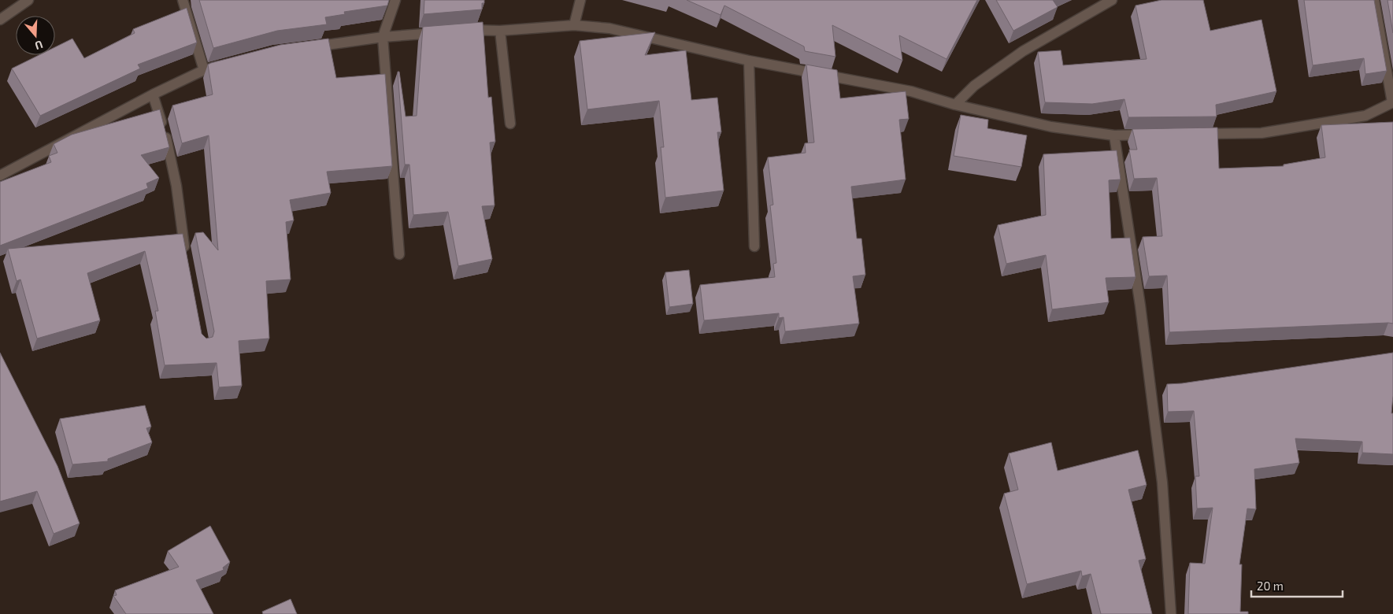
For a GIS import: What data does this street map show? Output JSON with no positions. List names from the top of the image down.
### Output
{
  "scale_bar": "20 m",
  "north": "bottom"
}
